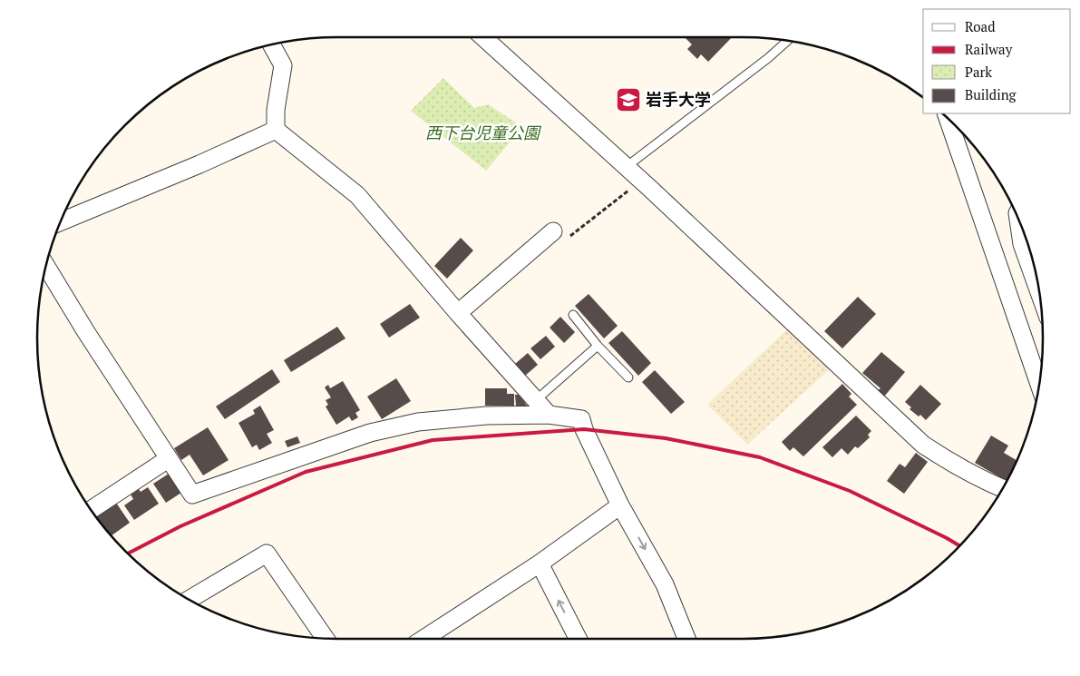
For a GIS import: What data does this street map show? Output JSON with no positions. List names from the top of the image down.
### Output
{
  "parks": ["西下台児童公園"],
  "places": {
    "school or university": ["岩手大学"]
  },
  "legend": [
    "Road",
    "Railway",
    "Park",
    "Building"
  ]
}
